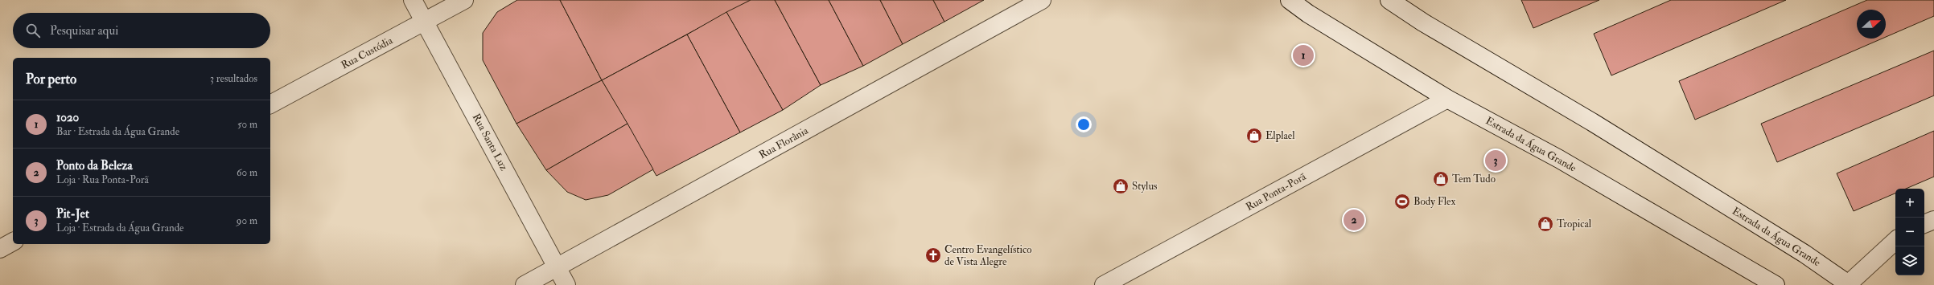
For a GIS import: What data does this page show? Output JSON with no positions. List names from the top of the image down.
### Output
{
  "streets": {
    "street": [
      "Rua Custódia",
      "Rua Santa Luz",
      "Rua Florânia",
      "Estrada da Água Grande",
      "Rua Ponta-Porã"
    ]
  },
  "crossings": [
    ["Rua Custódia", "Rua Santa Luz"],
    ["Rua Santa Luz", "Rua Florânia"],
    ["Estrada da Água Grande", "Rua Ponta-Porã"]
  ],
  "places": {
    "shop": [
      "Elplael",
      "Tem Tudo",
      "Stylus",
      "Tropical"
    ],
    "sports": ["Body Flex"],
    "church": ["Centro Evangelístico de Vista Alegre"]
  },
  "north": "right",
  "page": {
    "search": "Pesquisar aqui",
    "pins": ["1", "3", "2"],
    "heading": ["Por perto", "3 resultados"],
    "list": [
      {
        "mark": "1",
        "name": "1020",
        "note": "Bar · Estrada da Água Grande",
        "value": "50 m"
      },
      {
        "mark": "2",
        "name": "Ponto da Beleza",
        "note": "Loja · Rua Ponta-Porã",
        "value": "60 m"
      },
      {
        "mark": "3",
        "name": "Pit-Jet",
        "note": "Loja · Estrada da Água Grande",
        "value": "90 m"
      }
    ],
    "map_buttons": ["+", "−"]
  }
}
